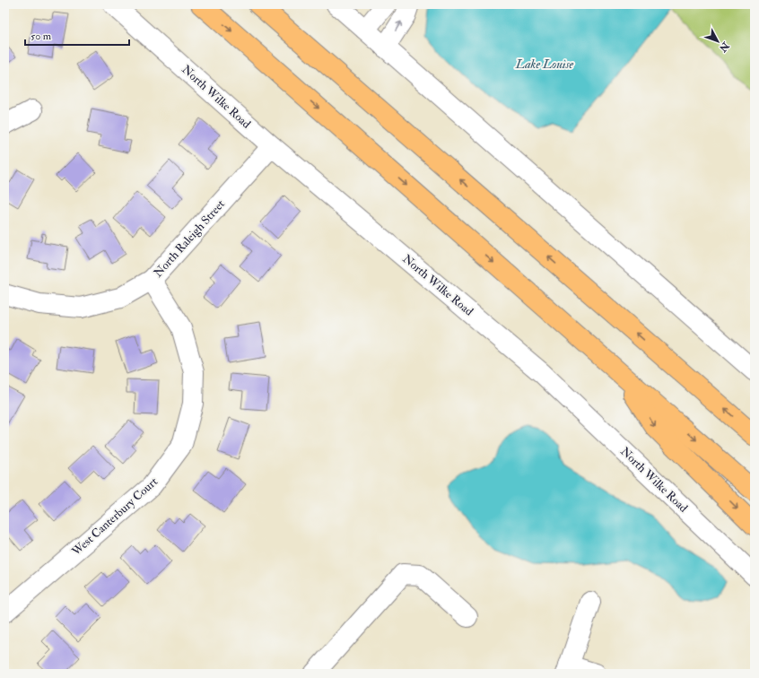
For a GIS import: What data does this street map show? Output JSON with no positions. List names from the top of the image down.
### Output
{
  "streets": {
    "street": ["North Wilke Road", "North Raleigh Street", "West Canterbury Court"]
  },
  "crossings": [
    ["North Wilke Road", "North Raleigh Street"],
    ["North Raleigh Street", "West Canterbury Court"]
  ],
  "water": ["Lake Louise"],
  "scale_bar": "50 m",
  "north": "bottom right"
}
